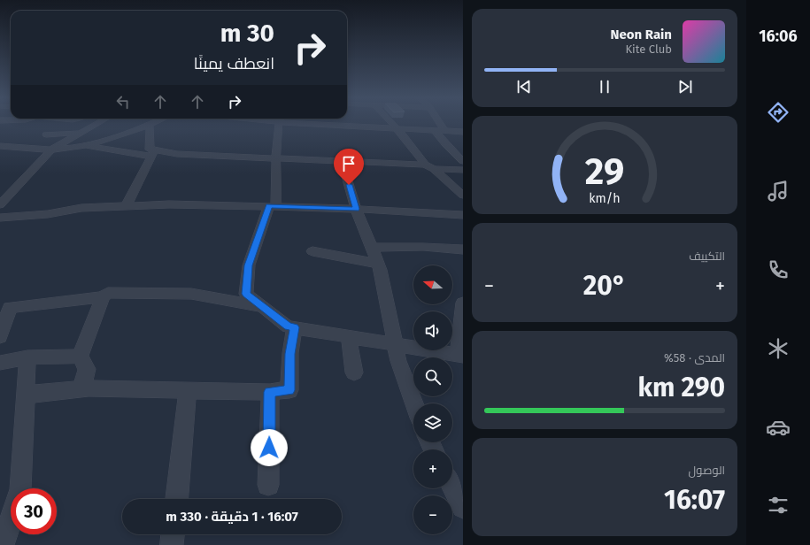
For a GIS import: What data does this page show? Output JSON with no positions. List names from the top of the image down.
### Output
{
  "north": "left",
  "page": {
    "tabs": "16:06",
    "turn": ["30 m", "انعطف يمينًا"],
    "song": ["Neon Rain", "Kite Club"],
    "tile": [
      "التكييف",
      ["المدى · 58%", "290 km"],
      ["الوصول", "16:07"]
    ],
    "map_buttons": ["+", "−"],
    "heat": ["−", "20°", "+"],
    "limit": "30",
    "trip": "16:07 · 1 دقيقة · 330 m",
    "gauge": ["29", "km/h"]
  }
}
